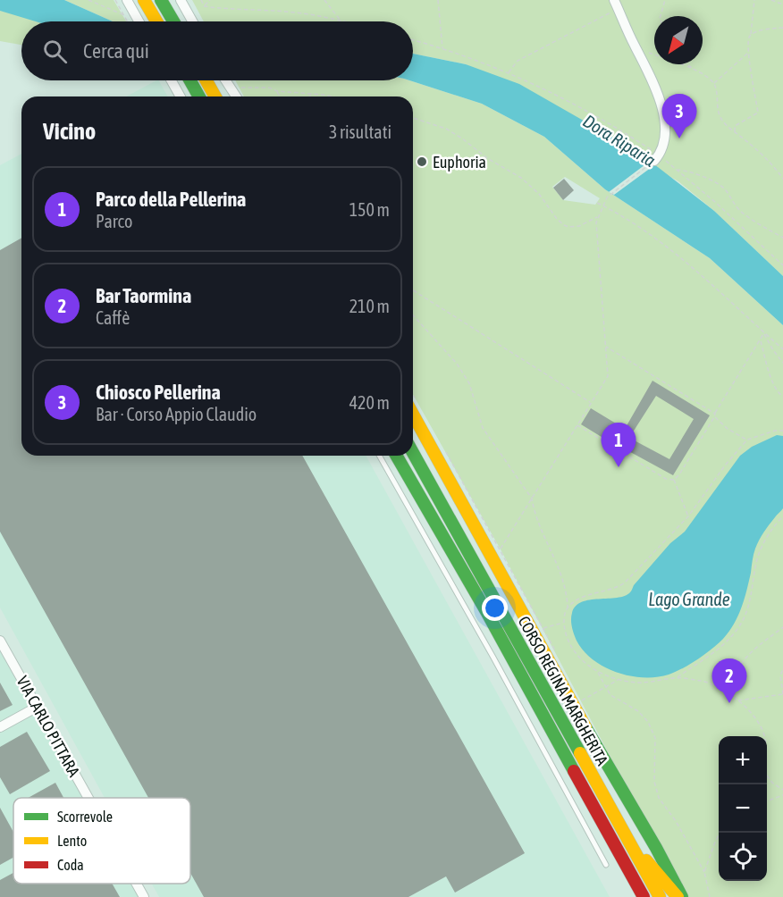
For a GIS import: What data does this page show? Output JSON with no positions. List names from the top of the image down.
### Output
{
  "streets": {
    "main road": ["CORSO REGINA MARGHERITA"],
    "street": ["VIA CARLO PITTARA"]
  },
  "water": ["Dora Riparia", "Lago Grande"],
  "places": ["Euphoria"],
  "legend": ["Scorrevole", "Lento", "Coda"],
  "north": "bottom left",
  "page": {
    "search": "Cerca qui",
    "pins": ["3", "1", "2"],
    "heading": ["Vicino", "3 risultati"],
    "list": [
      {
        "mark": "1",
        "name": "Parco della Pellerina",
        "note": "Parco",
        "value": "150 m"
      },
      {
        "mark": "2",
        "name": "Bar Taormina",
        "note": "Caffè",
        "value": "210 m"
      },
      {
        "mark": "3",
        "name": "Chiosco Pellerina",
        "note": "Bar · Corso Appio Claudio",
        "value": "420 m"
      }
    ],
    "map_buttons": ["+", "−"]
  }
}
